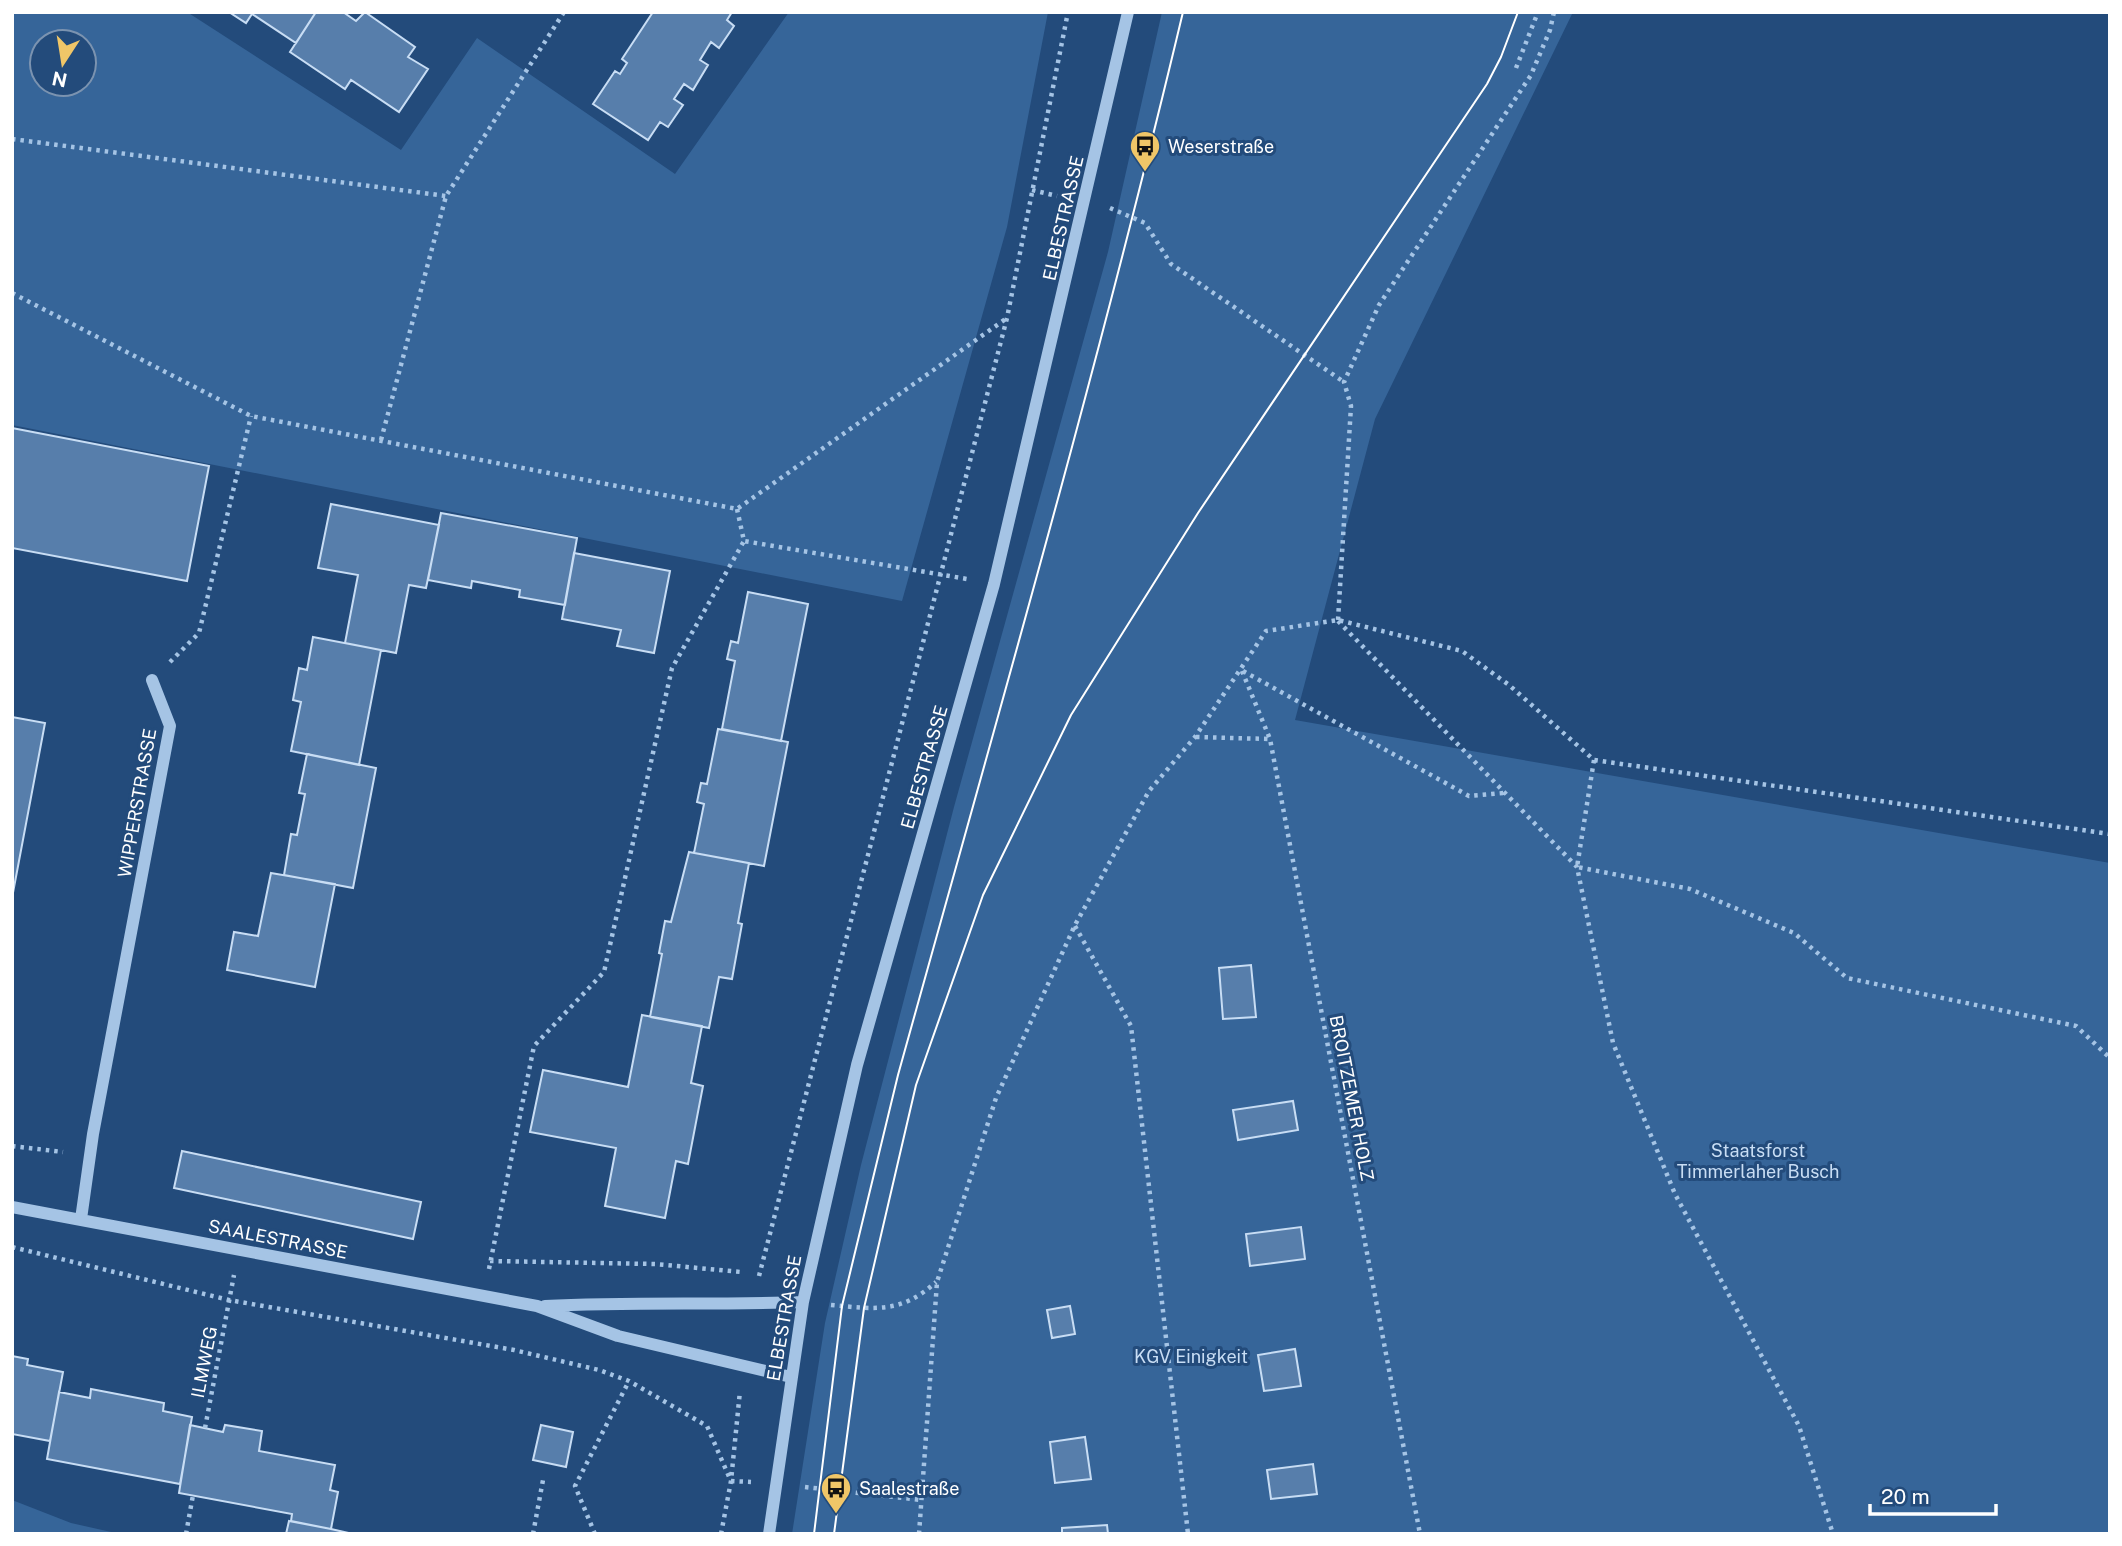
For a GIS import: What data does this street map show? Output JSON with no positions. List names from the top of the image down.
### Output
{
  "streets": {
    "street": ["ELBESTRASSE", "WIPPERSTRASSE", "SAALESTRASSE"],
    "path": ["BROITZEMER HOLZ", "ILMWEG"]
  },
  "crossings": [
    ["ELBESTRASSE", "SAALESTRASSE"],
    ["WIPPERSTRASSE", "SAALESTRASSE"]
  ],
  "parks": ["Staatsforst Timmerlaher Busch", "KGV Einigkeit"],
  "places": {
    "bus stop": ["Weserstraße", "Saalestraße"]
  },
  "scale_bar": "20 m",
  "north": "bottom"
}
